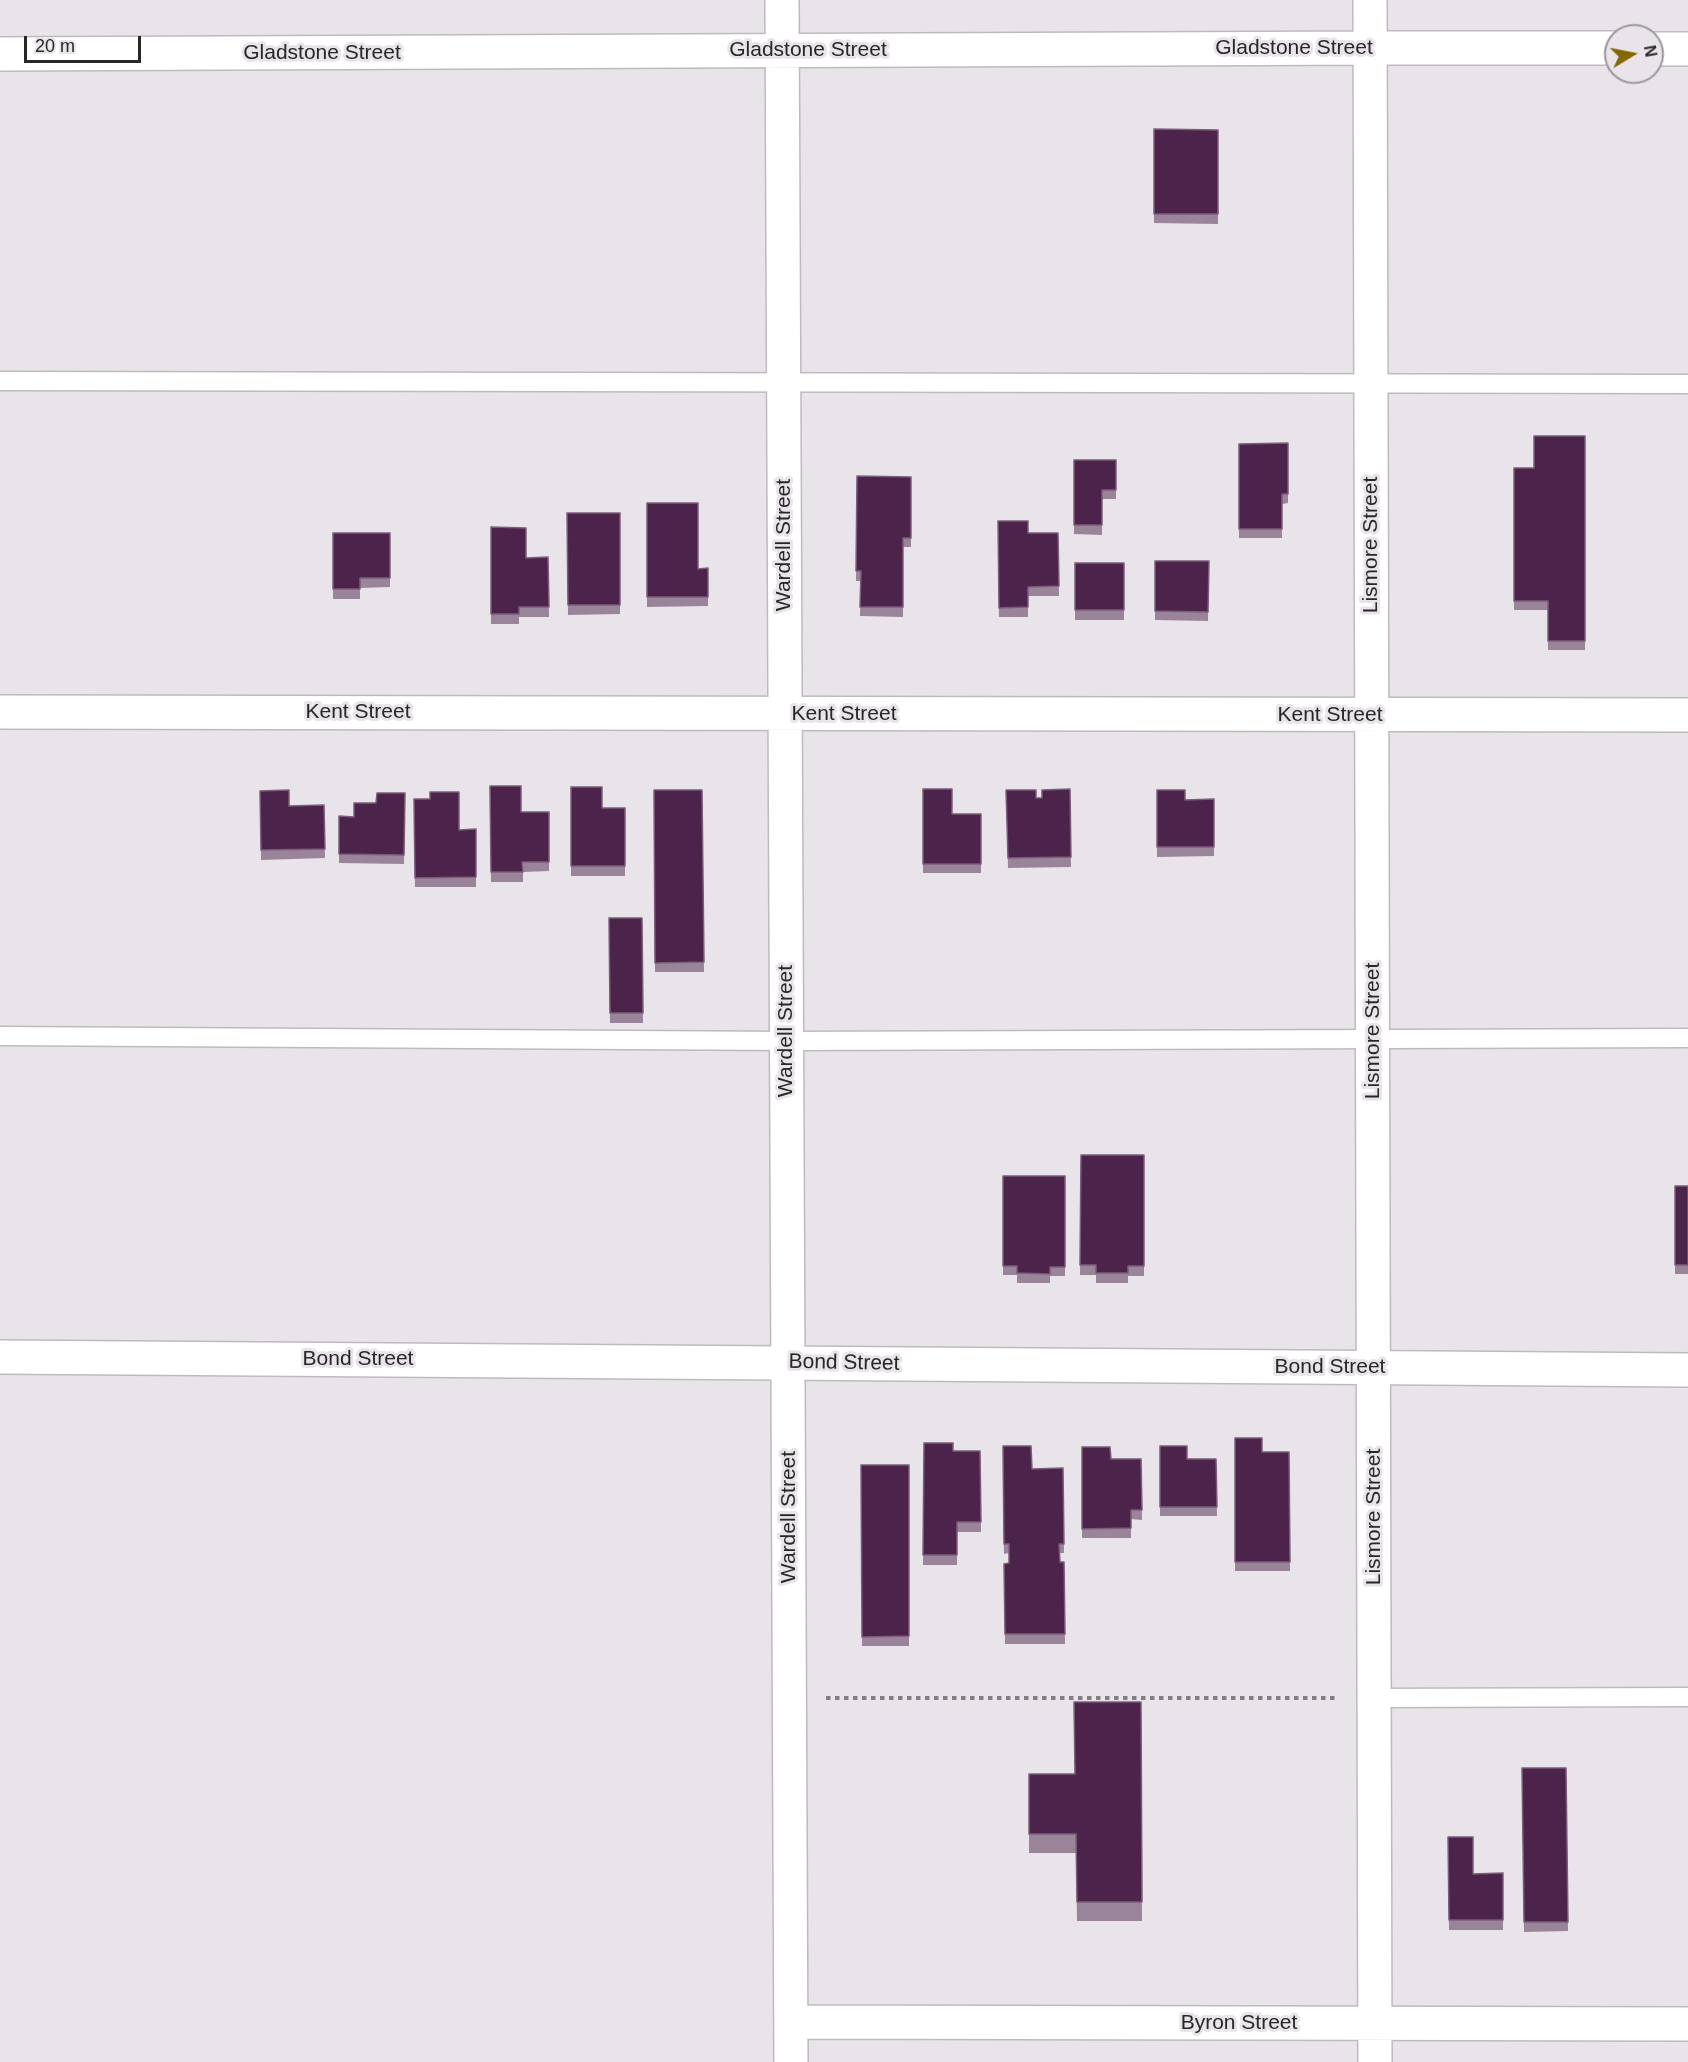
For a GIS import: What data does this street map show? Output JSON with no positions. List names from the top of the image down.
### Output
{
  "streets": {
    "street": [
      "Gladstone Street",
      "Wardell Street",
      "Lismore Street",
      "Kent Street",
      "Bond Street",
      "Byron Street"
    ]
  },
  "crossings": [
    ["Gladstone Street", "Wardell Street"],
    ["Gladstone Street", "Lismore Street"],
    ["Wardell Street", "Kent Street"],
    ["Wardell Street", "Bond Street"],
    ["Wardell Street", "Byron Street"],
    ["Lismore Street", "Kent Street"],
    ["Lismore Street", "Bond Street"],
    ["Lismore Street", "Byron Street"]
  ],
  "scale_bar": "20 m",
  "north": "right"
}
